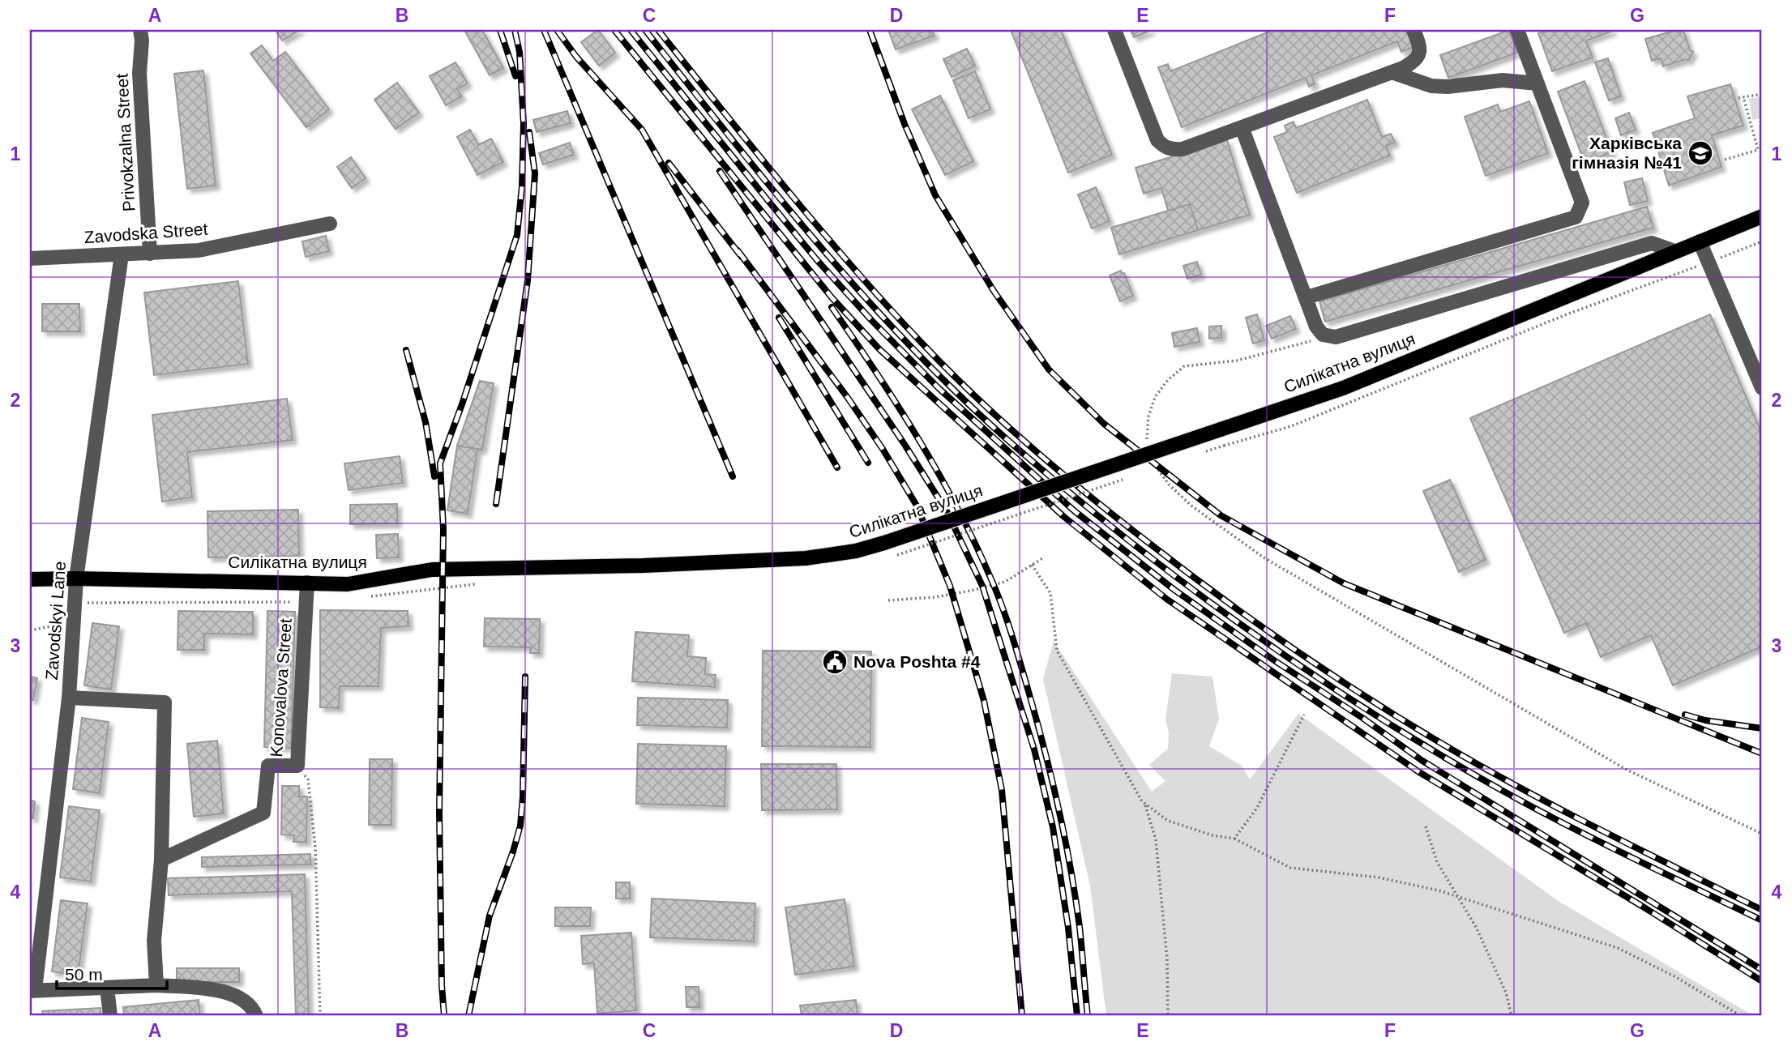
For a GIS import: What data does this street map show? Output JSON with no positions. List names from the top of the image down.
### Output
{
  "streets": {
    "main road": ["Силікатна вулиця"],
    "street": [
      "Privokzalna Street",
      "Zavodska Street",
      "Zavodskyi Lane",
      "Konovalova Street"
    ]
  },
  "crossings": [
    ["Privokzalna Street", "Zavodska Street"],
    ["Zavodska Street", "Zavodskyi Lane"],
    ["Силікатна вулиця", "Zavodskyi Lane"],
    ["Силікатна вулиця", "Konovalova Street"]
  ],
  "places": {
    "school or university": ["Харківська гімназія №41"],
    "public building": ["Nova Poshta #4"]
  },
  "scale_bar": "50 m",
  "grid": {
    "columns": [
      "A",
      "B",
      "C",
      "D",
      "E",
      "F",
      "G"
    ],
    "rows": [
      "1",
      "2",
      "3",
      "4"
    ]
  }
}
